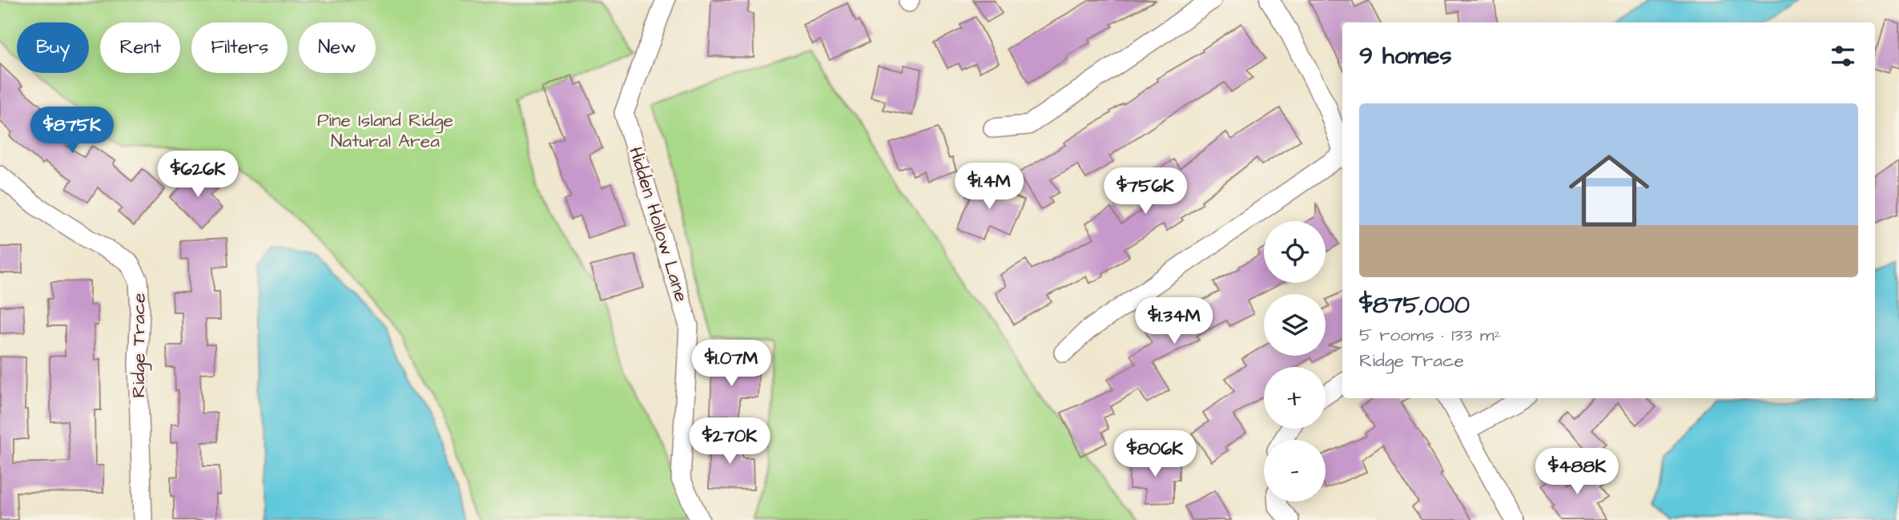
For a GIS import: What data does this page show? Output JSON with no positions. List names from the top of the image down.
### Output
{
  "streets": {
    "street": ["Hidden Hollow Lane", "Ridge Trace"]
  },
  "parks": ["Pine Island Ridge Natural Area"],
  "page": {
    "chip": [
      "Buy",
      "Rent",
      "Filters",
      "New"
    ],
    "heading": "9 homes",
    "list": [
      {
        "name": "$875,000",
        "note": "5 rooms · 133 m² · Ridge Trace"
      }
    ],
    "price": [
      "$875K",
      "$626K",
      "$1.4M",
      "$756K",
      "$1.34M",
      "$1.07M",
      "$270K",
      "$806K",
      "$488K"
    ],
    "map_buttons": ["+", "−"]
  }
}
